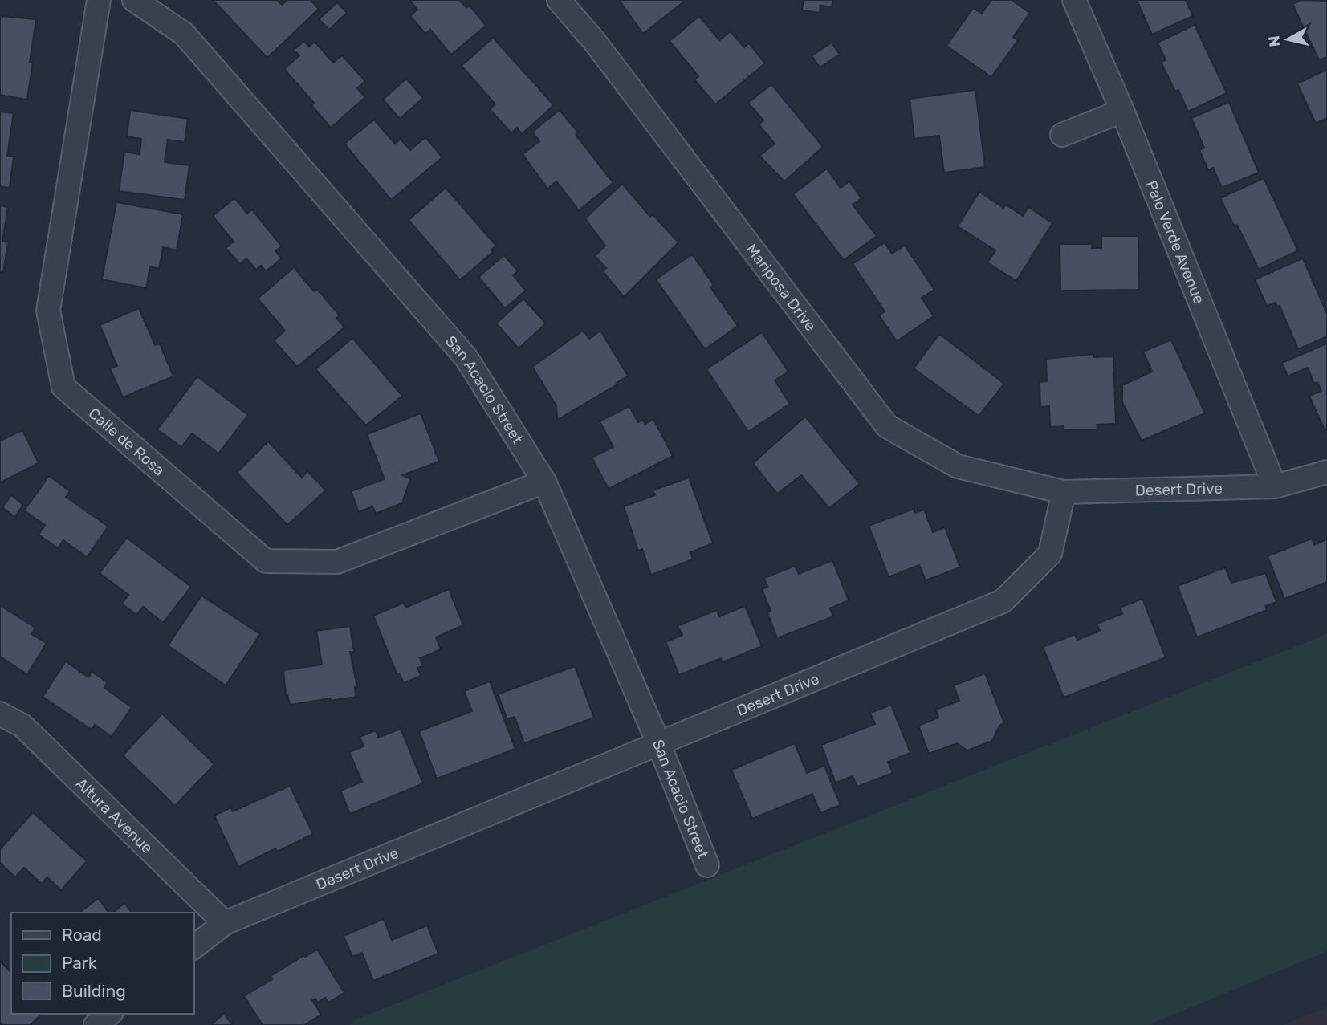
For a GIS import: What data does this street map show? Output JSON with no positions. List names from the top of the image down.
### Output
{
  "streets": {
    "street": [
      "Palo Verde Avenue",
      "Mariposa Drive",
      "San Acacio Street",
      "Calle de Rosa",
      "Desert Drive",
      "Altura Avenue"
    ]
  },
  "crossings": [
    ["Palo Verde Avenue", "Desert Drive"],
    ["Mariposa Drive", "Desert Drive"],
    ["San Acacio Street", "Calle de Rosa"],
    ["San Acacio Street", "Desert Drive"],
    ["Desert Drive", "Altura Avenue"]
  ],
  "legend": ["Road", "Park", "Building"],
  "north": "left"
}
